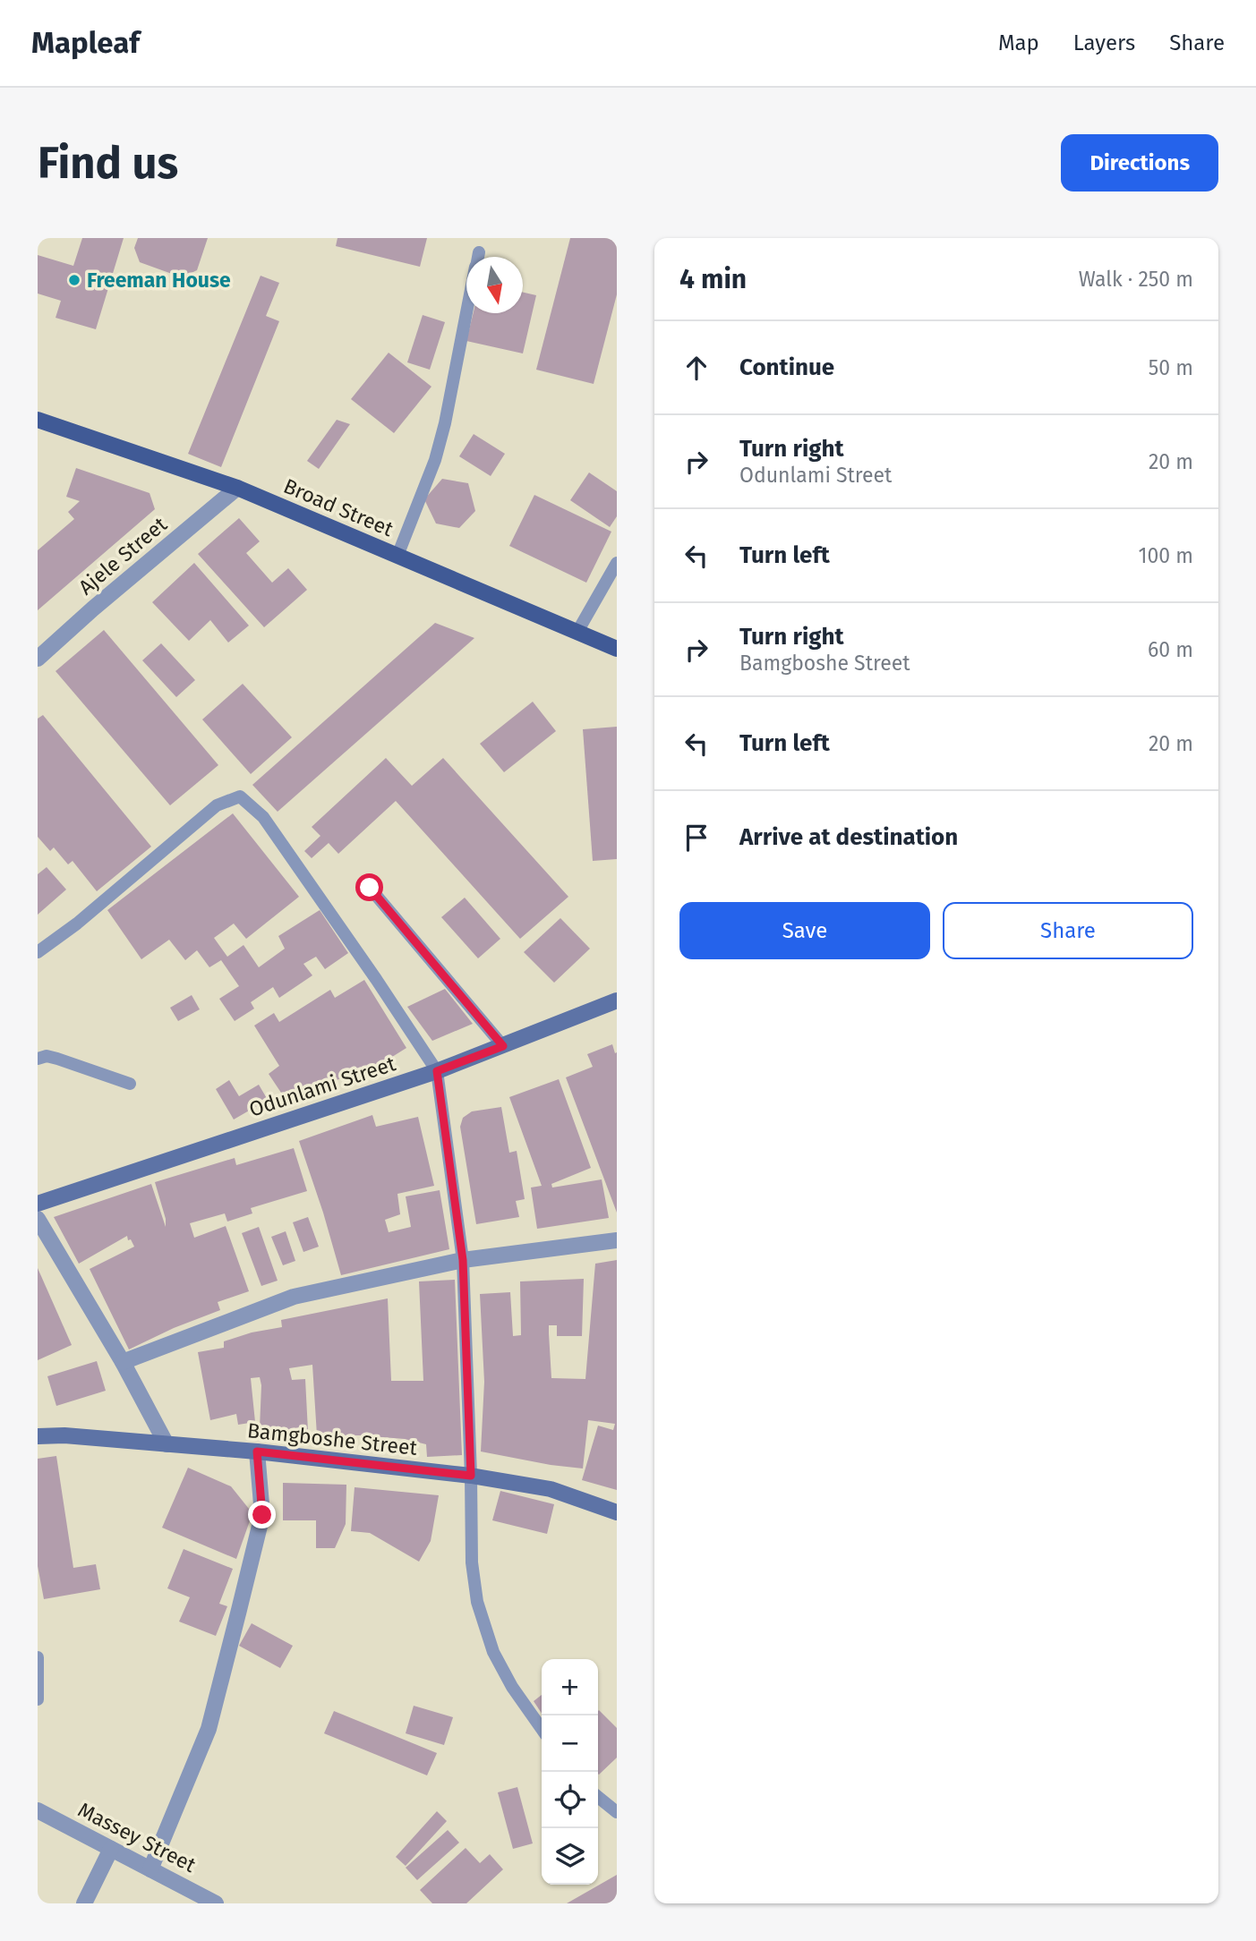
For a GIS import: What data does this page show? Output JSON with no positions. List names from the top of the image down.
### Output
{
  "streets": {
    "main road": ["Broad Street", "Odunlami Street", "Bamgboshe Street"],
    "street": ["Ajele Street", "Massey Street"]
  },
  "crossings": [
    ["Broad Street", "Ajele Street"]
  ],
  "places": ["Freeman House"],
  "north": "bottom",
  "page": {
    "header": "Mapleaf",
    "nav": ["Map", "Layers", "Share"],
    "buttons": [
      "Directions",
      ["Save", "Share"]
    ],
    "title": "Find us",
    "heading": ["4 min", "Walk · 250 m"],
    "list": [
      ["Continue", "50 m"],
      ["Turn right", "Odunlami Street", "20 m"],
      ["Turn left", "100 m"],
      ["Turn right", "Bamgboshe Street", "60 m"],
      ["Turn left", "20 m"],
      "Arrive at destination"
    ],
    "map_buttons": ["+", "−"]
  }
}
